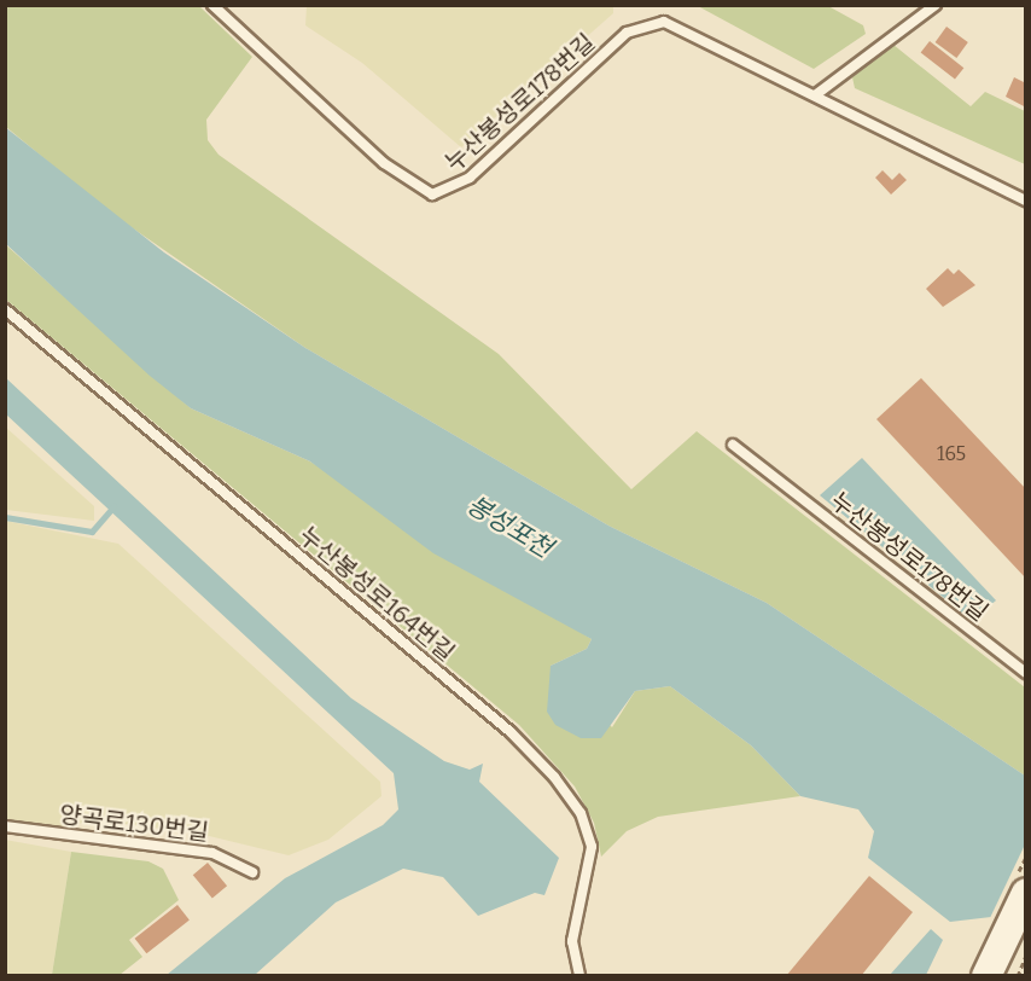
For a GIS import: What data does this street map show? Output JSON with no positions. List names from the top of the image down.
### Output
{
  "streets": {
    "lane": ["누산봉성로178번길", "누산봉성로164번길", "양곡로130번길"]
  },
  "water": ["봉성포천"],
  "house_numbers": ["165"]
}
